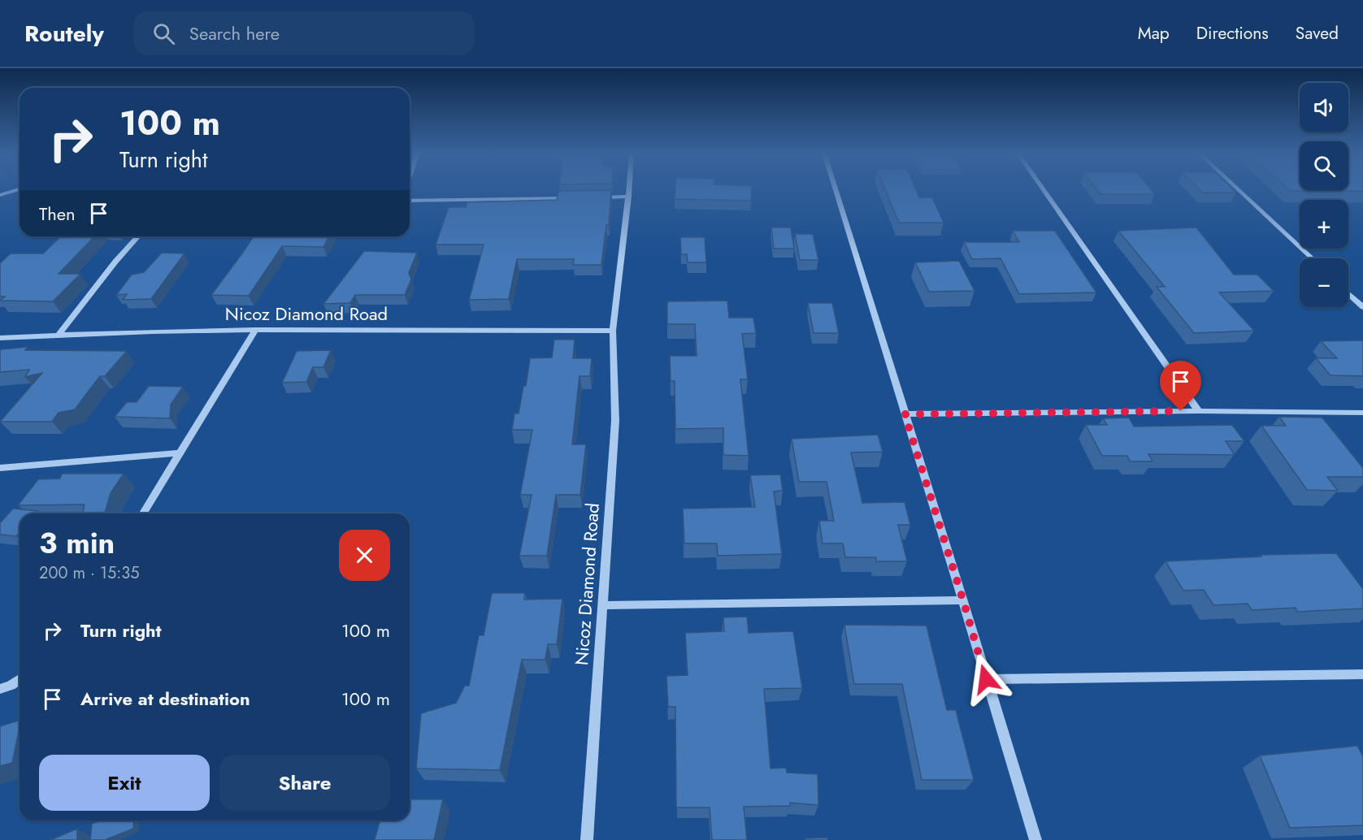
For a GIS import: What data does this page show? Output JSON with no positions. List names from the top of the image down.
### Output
{
  "streets": {
    "street": ["Nicoz Diamond Road"]
  },
  "page": {
    "header": "Routely",
    "search": "Search here",
    "nav": ["Map", "Directions", "Saved"],
    "map_buttons": ["+", "−"],
    "turn": ["100 m", "Turn right"],
    "then": "Then",
    "heading": ["3 min", "200 m · 15:35"],
    "list": [
      {
        "name": "Turn right",
        "value": "100 m"
      },
      {
        "name": "Arrive at destination",
        "value": "100 m"
      }
    ],
    "buttons": ["Exit", "Share"]
  }
}
